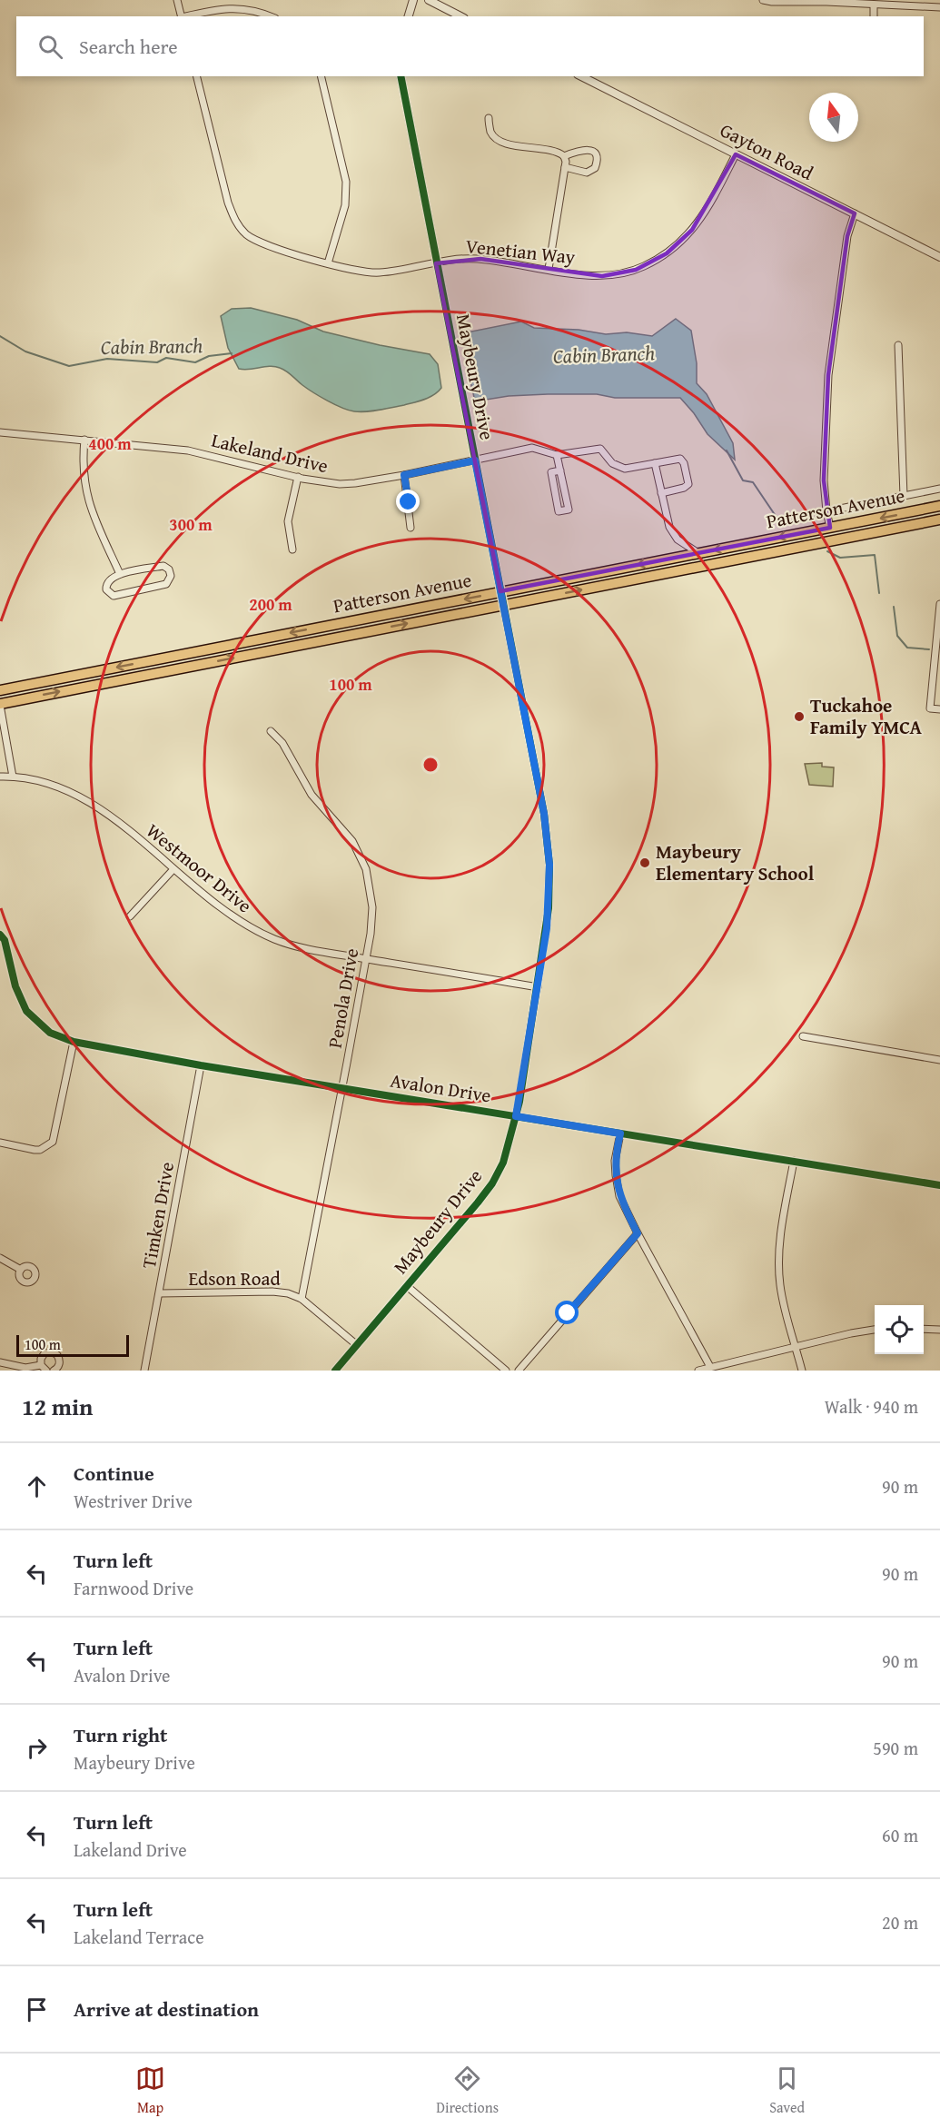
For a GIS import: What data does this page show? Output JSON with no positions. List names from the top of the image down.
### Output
{
  "streets": {
    "main road": ["Patterson Avenue"],
    "street": [
      "Gayton Road",
      "Venetian Way",
      "Maybeury Drive",
      "Lakeland Drive",
      "Westmoor Drive",
      "Penola Drive",
      "Avalon Drive",
      "Timken Drive",
      "Edson Road"
    ]
  },
  "crossings": [
    ["Gayton Road", "Venetian Way"],
    ["Venetian Way", "Maybeury Drive"],
    ["Maybeury Drive", "Lakeland Drive"],
    ["Maybeury Drive", "Patterson Avenue"],
    ["Maybeury Drive", "Westmoor Drive"],
    ["Maybeury Drive", "Avalon Drive"],
    ["Maybeury Drive", "Edson Road"],
    ["Westmoor Drive", "Penola Drive"],
    ["Penola Drive", "Avalon Drive"],
    ["Penola Drive", "Edson Road"],
    ["Avalon Drive", "Timken Drive"],
    ["Timken Drive", "Edson Road"]
  ],
  "water": ["Cabin Branch"],
  "places": ["Tuckahoe Family YMCA", "Maybeury Elementary School"],
  "scale_bar": "100 m",
  "north": "top",
  "page": {
    "search": "Search here",
    "scale": "100 m",
    "heading": ["12 min", "Walk · 940 m"],
    "list": [
      ["Continue", "Westriver Drive", "90 m"],
      ["Turn left", "Farnwood Drive", "90 m"],
      ["Turn left", "Avalon Drive", "90 m"],
      ["Turn right", "Maybeury Drive", "590 m"],
      ["Turn left", "Lakeland Drive", "60 m"],
      ["Turn left", "Lakeland Terrace", "20 m"],
      "Arrive at destination"
    ],
    "nav": ["Map", "Directions", "Saved"]
  },
  "rings": [
    "400 m",
    "300 m",
    "200 m",
    "100 m"
  ]
}
